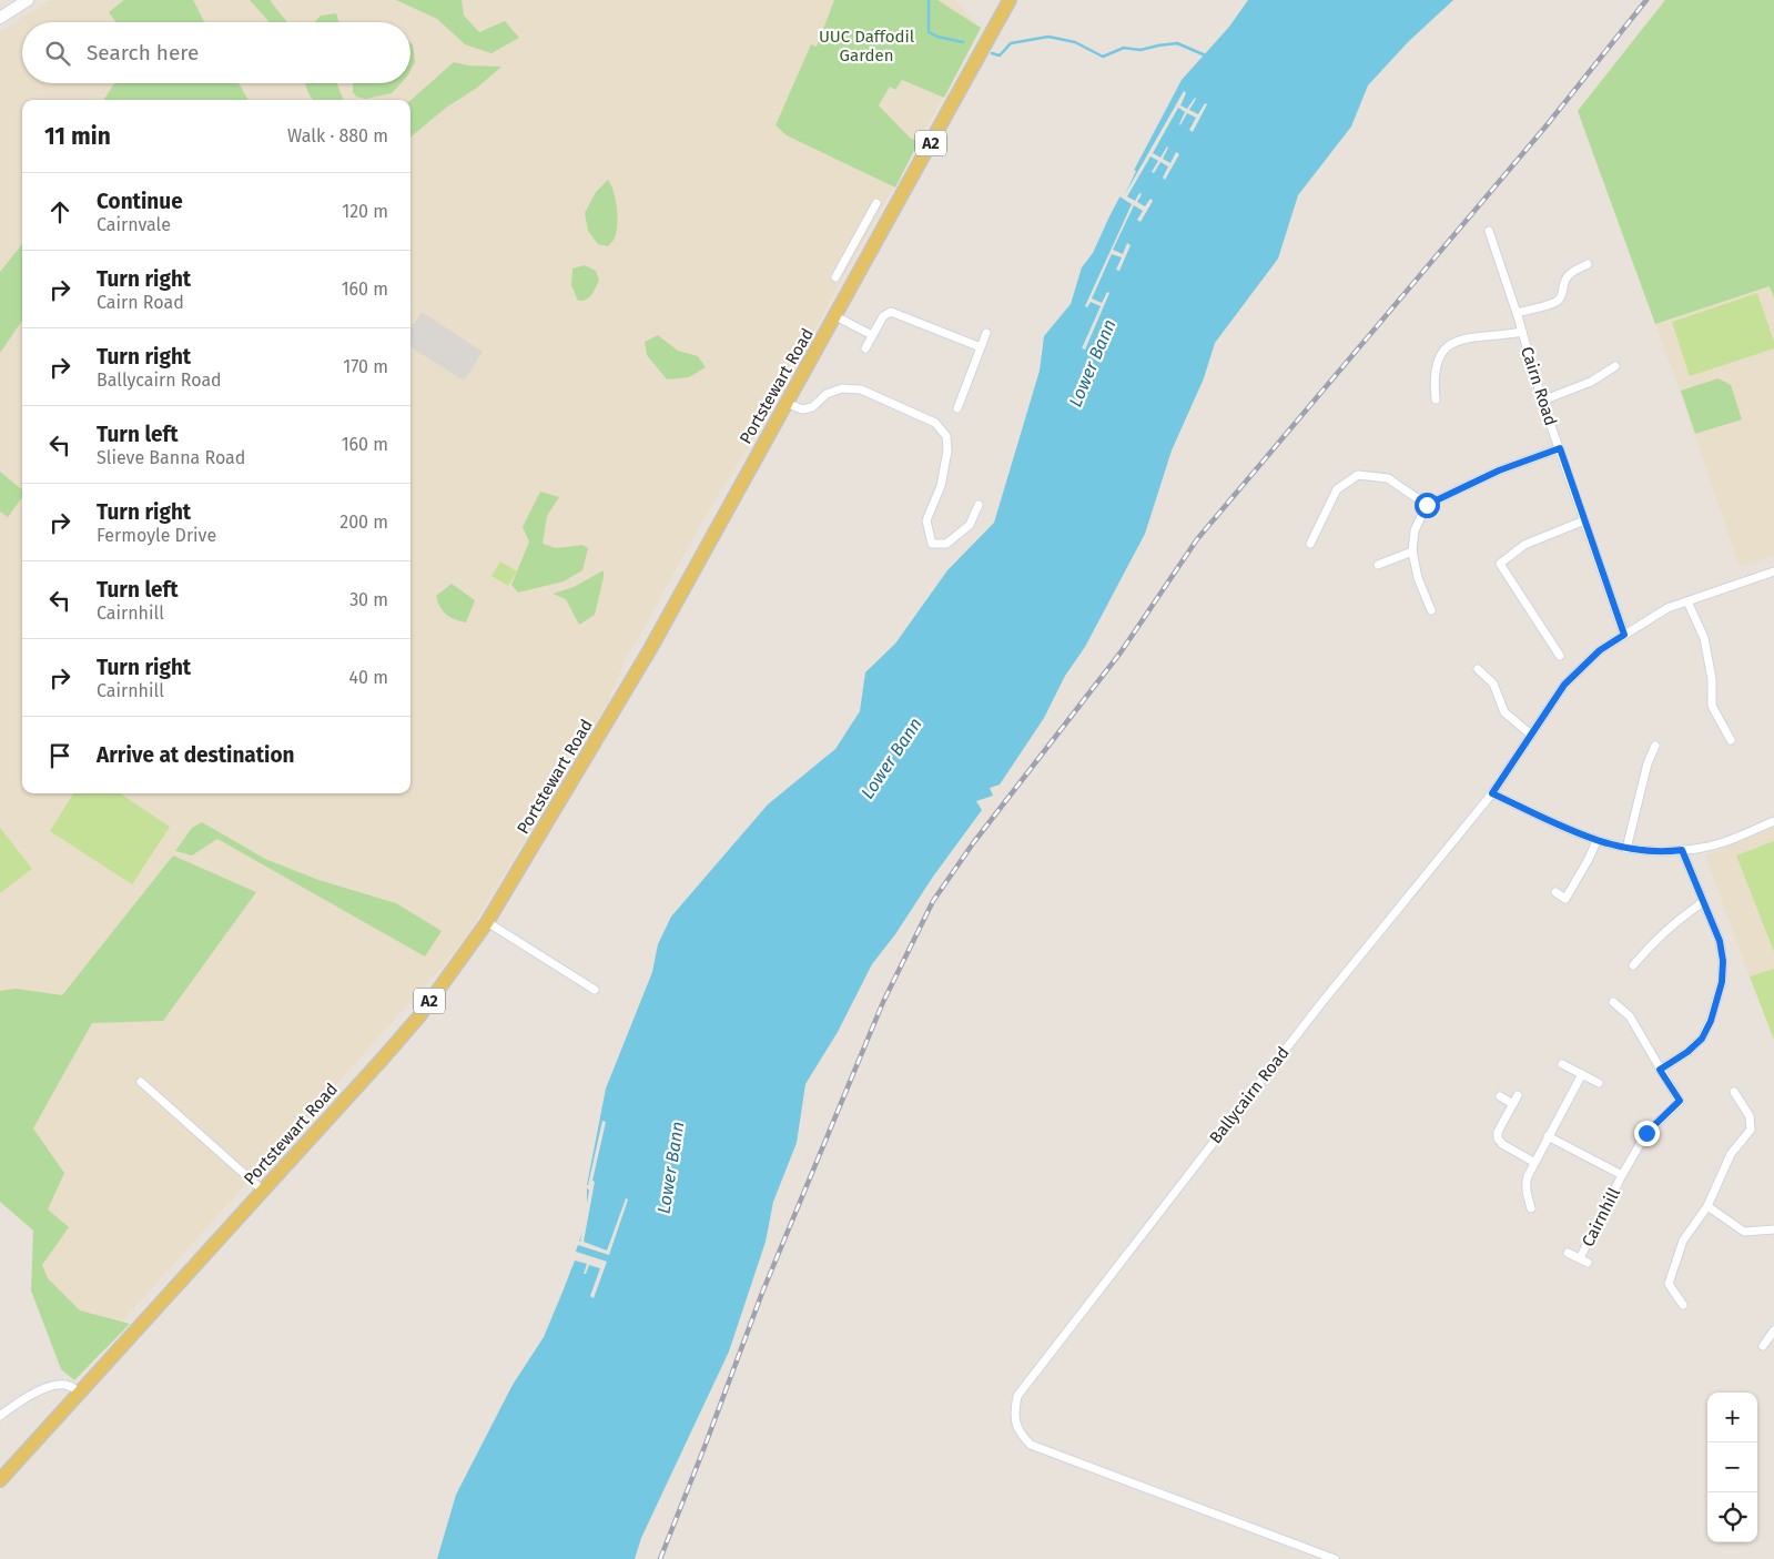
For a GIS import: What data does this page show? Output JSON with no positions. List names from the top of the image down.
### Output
{
  "streets": {
    "main road": ["A2", "Portstewart Road"],
    "street": ["Cairn Road", "Ballycairn Road", "Cairnhill"]
  },
  "crossings": [
    ["Cairn Road", "Ballycairn Road"]
  ],
  "water": ["Lower Bann"],
  "parks": ["UUC Daffodil Garden"],
  "page": {
    "search": "Search here",
    "heading": ["11 min", "Walk · 880 m"],
    "list": [
      ["Continue", "Cairnvale", "120 m"],
      ["Turn right", "Cairn Road", "160 m"],
      ["Turn right", "Ballycairn Road", "170 m"],
      ["Turn left", "Slieve Banna Road", "160 m"],
      ["Turn right", "Fermoyle Drive", "200 m"],
      ["Turn left", "Cairnhill", "30 m"],
      ["Turn right", "Cairnhill", "40 m"],
      "Arrive at destination"
    ],
    "map_buttons": ["+", "−"]
  }
}
